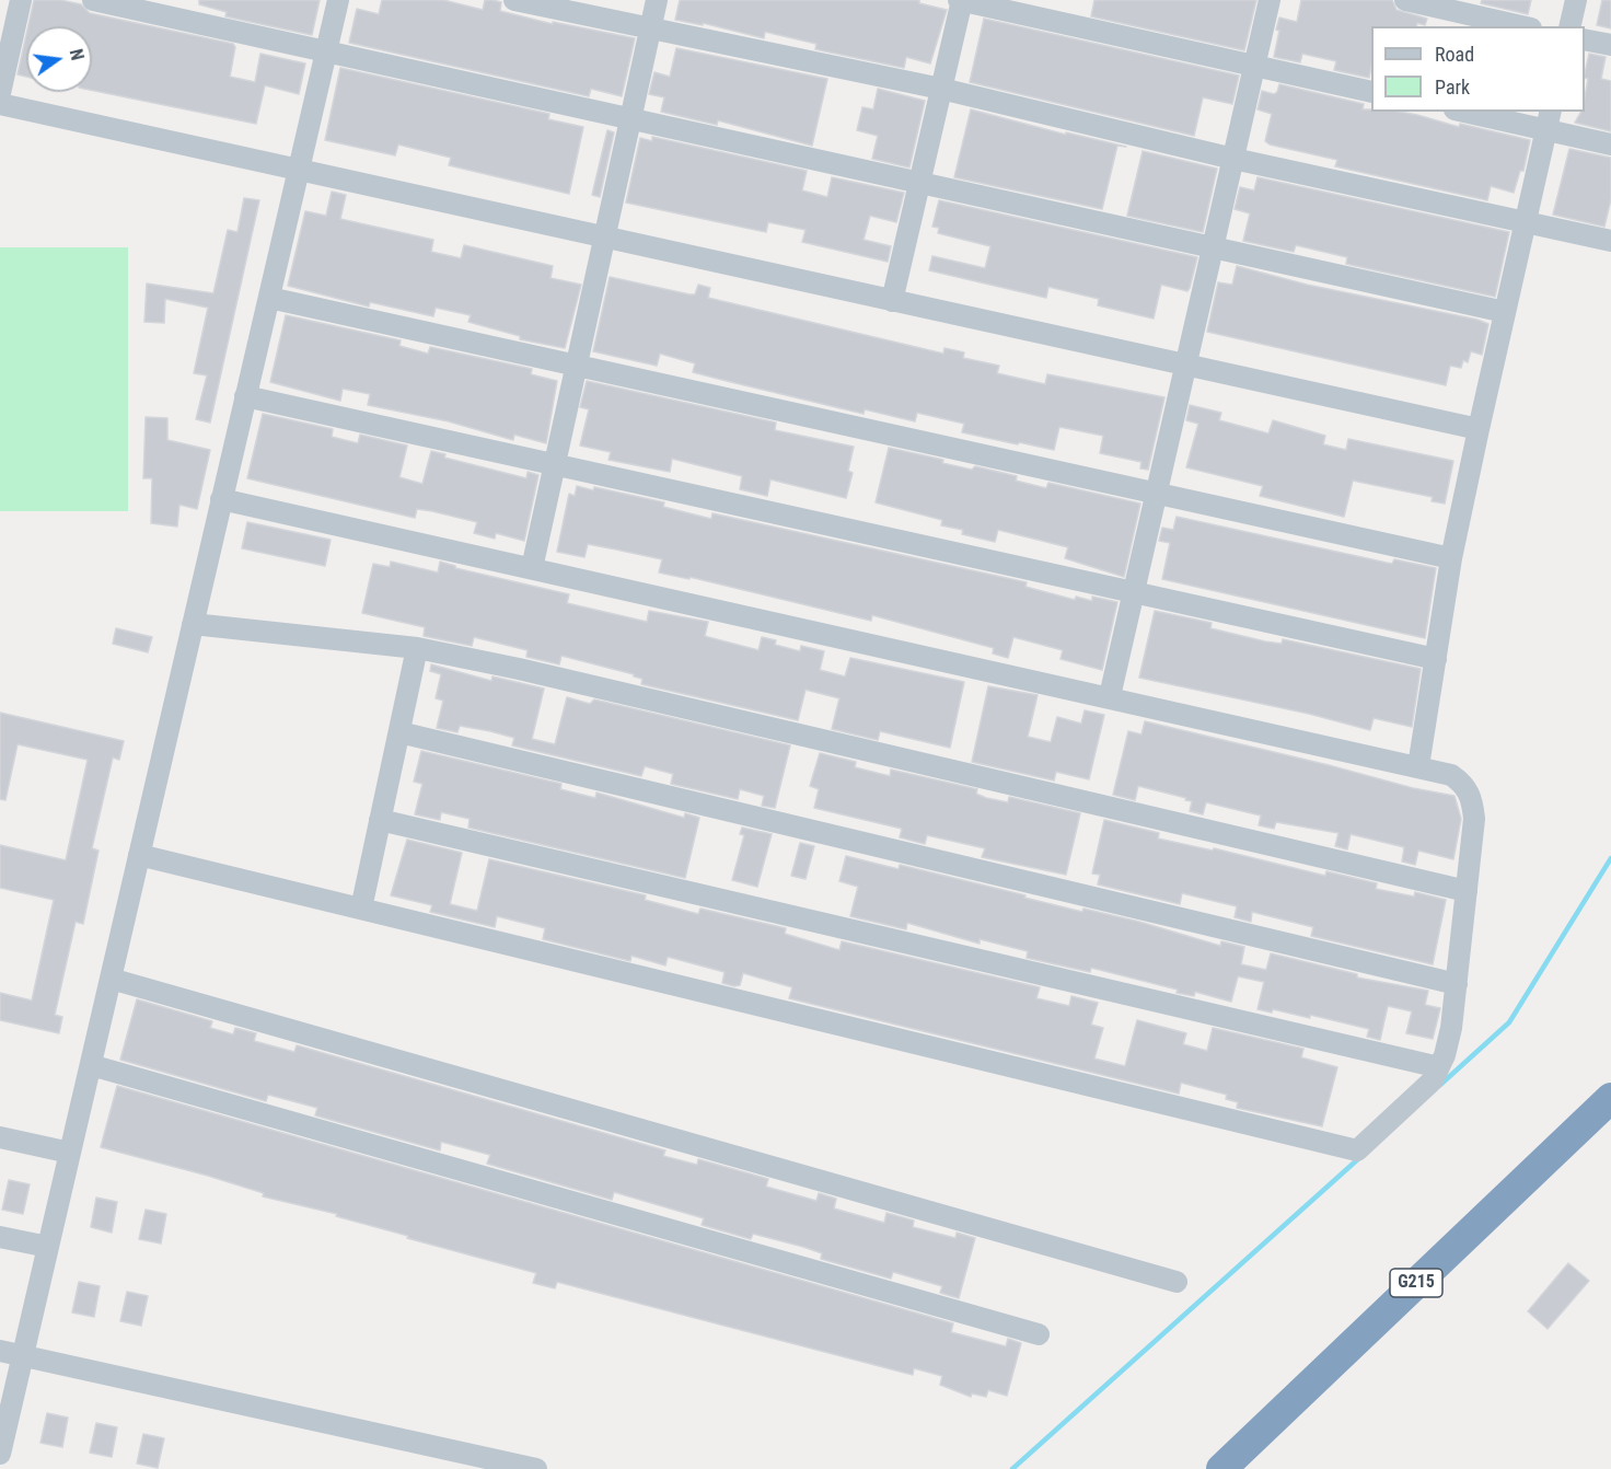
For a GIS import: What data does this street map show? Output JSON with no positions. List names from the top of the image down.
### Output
{
  "streets": {
    "highway": ["G215"]
  },
  "legend": ["Road", "Park"],
  "north": "right"
}
